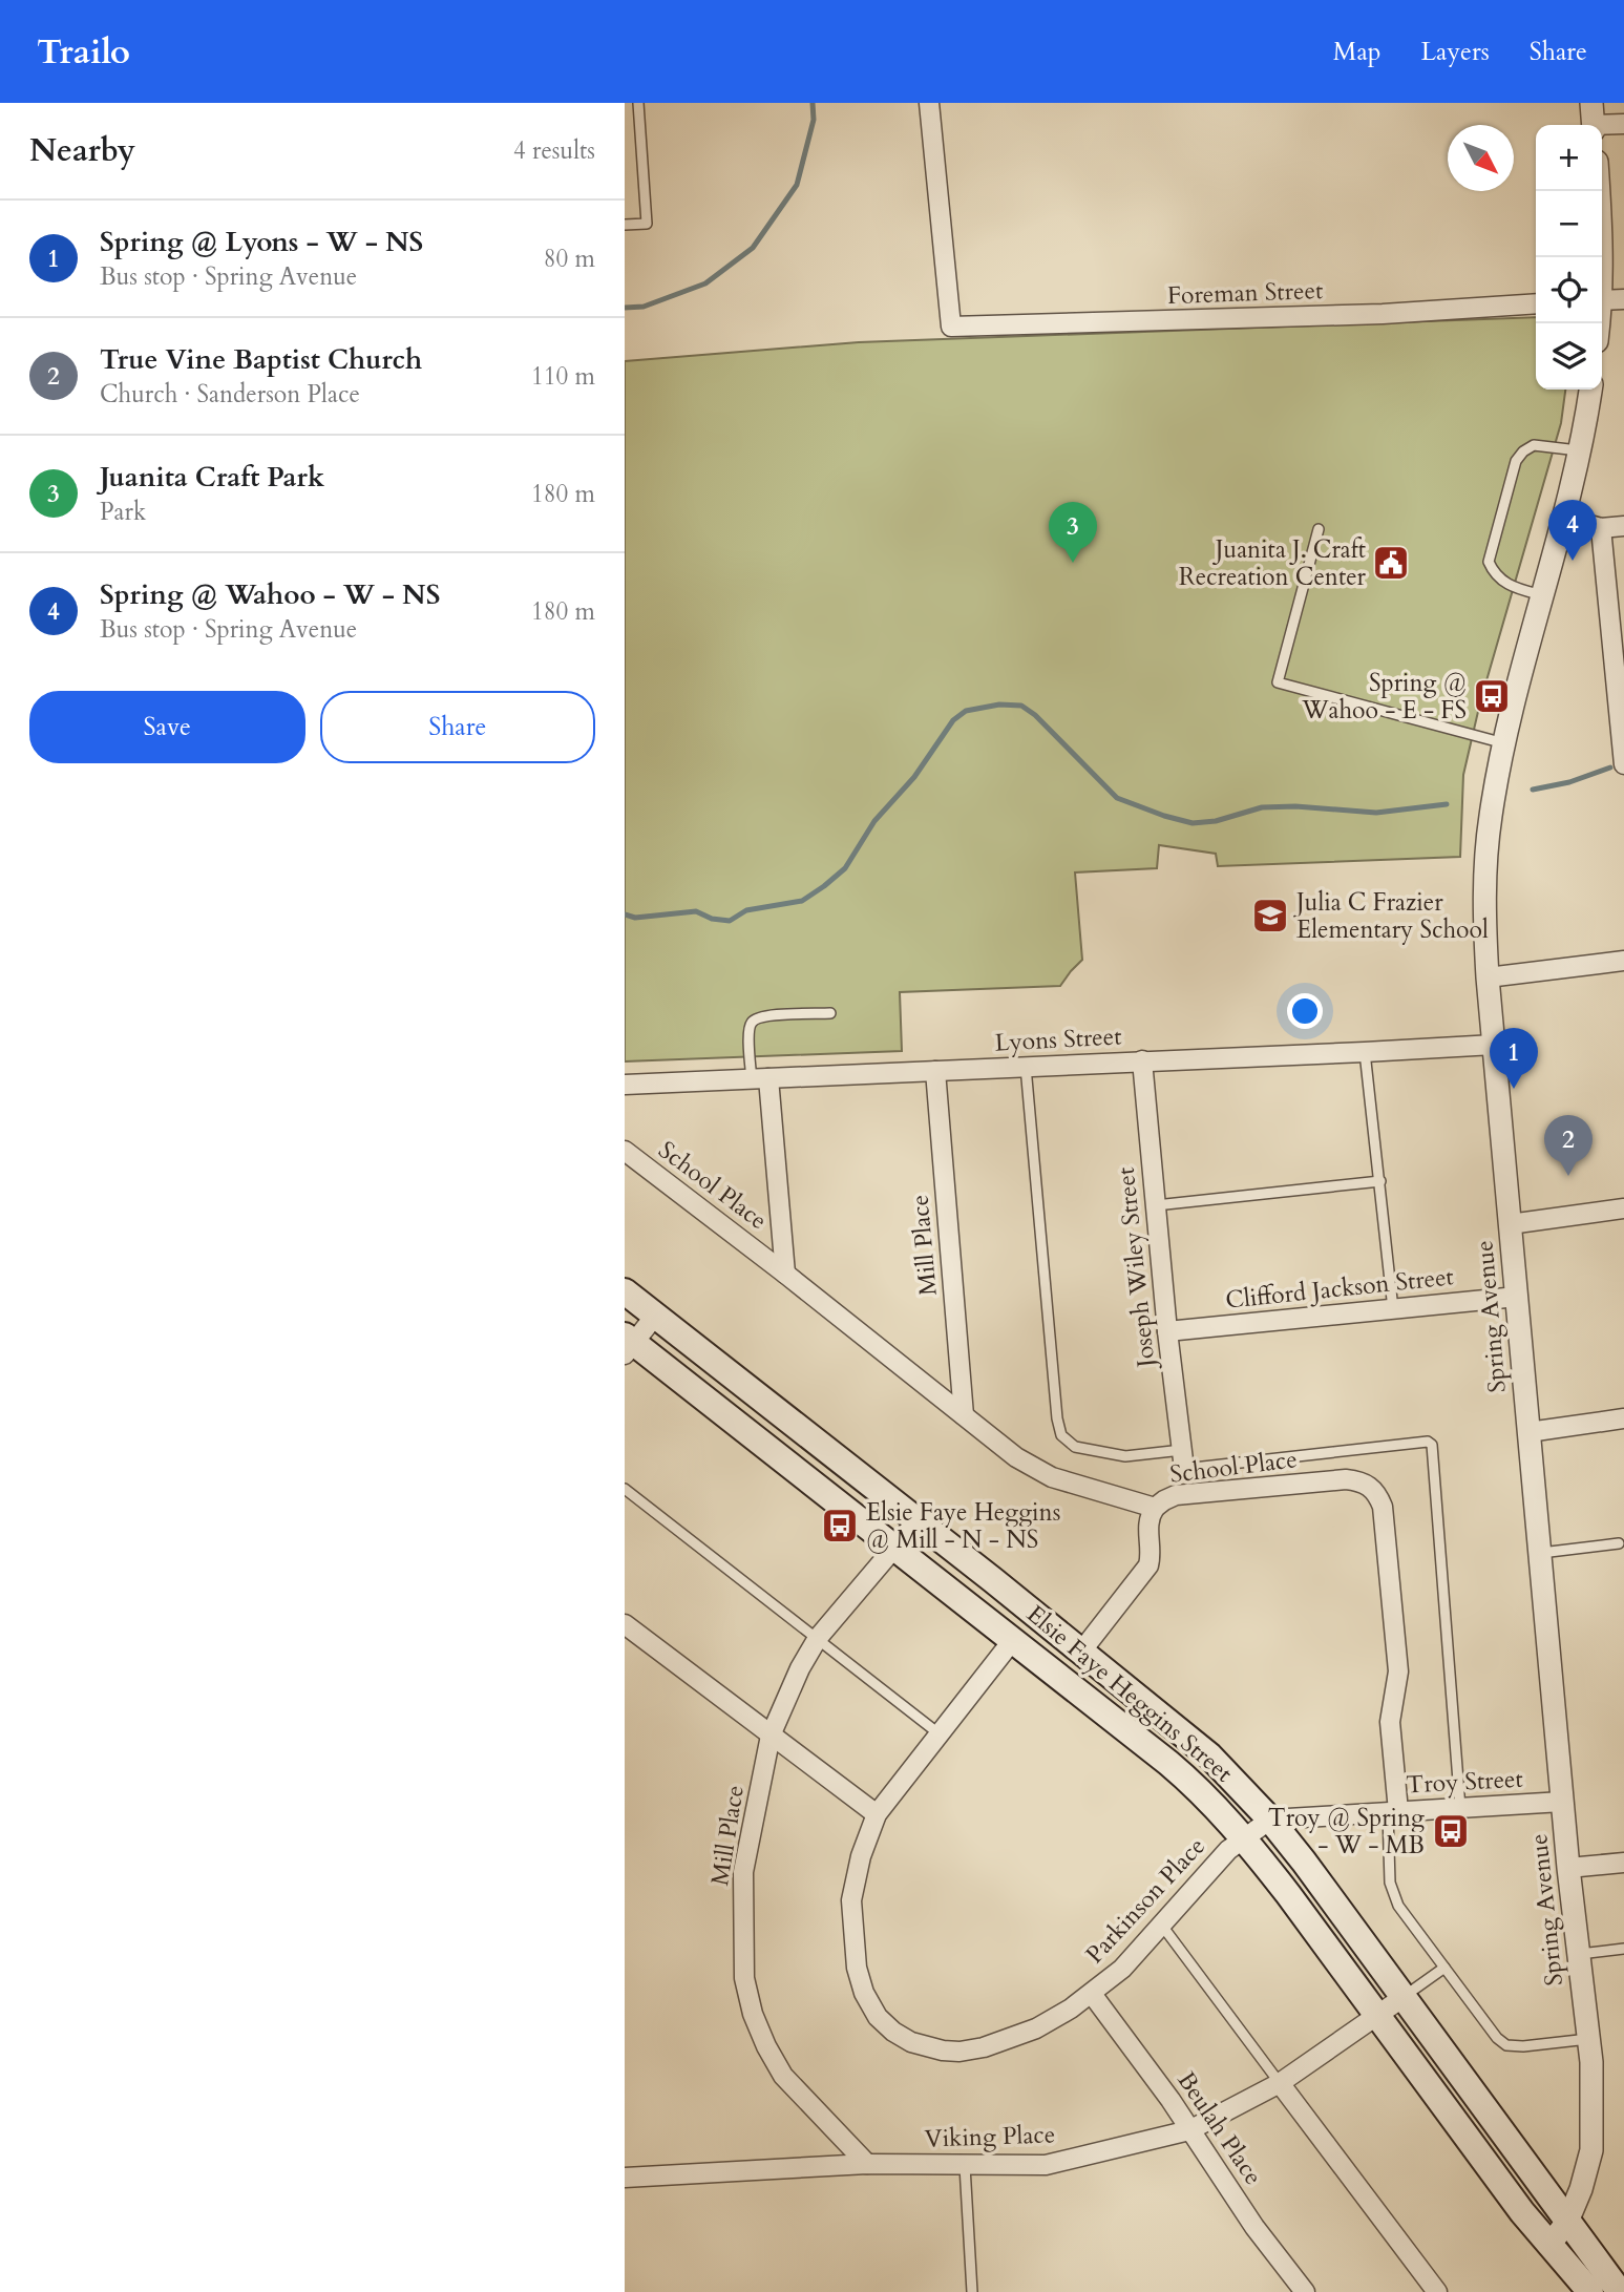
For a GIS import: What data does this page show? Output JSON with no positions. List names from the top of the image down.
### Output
{
  "streets": {
    "main road": ["Elsie Faye Heggins Street"],
    "street": [
      "Foreman Street",
      "Lyons Street",
      "School Place",
      "Mill Place",
      "Joseph Wiley Street",
      "Clifford Jackson Street",
      "Spring Avenue",
      "Troy Street",
      "Parkinson Place",
      "Beulah Place",
      "Viking Place"
    ]
  },
  "crossings": [
    ["Lyons Street", "Mill Place"],
    ["Lyons Street", "Joseph Wiley Street"],
    ["Lyons Street", "Spring Avenue"],
    ["School Place", "Mill Place"],
    ["School Place", "Troy Street"],
    ["Mill Place", "Elsie Faye Heggins Street"],
    ["Mill Place", "Viking Place"],
    ["Joseph Wiley Street", "Clifford Jackson Street"],
    ["Clifford Jackson Street", "Spring Avenue"],
    ["Spring Avenue", "Elsie Faye Heggins Street"],
    ["Spring Avenue", "Troy Street"],
    ["Elsie Faye Heggins Street", "Troy Street"],
    ["Elsie Faye Heggins Street", "Parkinson Place"],
    ["Elsie Faye Heggins Street", "Viking Place"],
    ["Parkinson Place", "Beulah Place"],
    ["Beulah Place", "Viking Place"]
  ],
  "places": {
    "public building": ["Juanita J. Craft Recreation Center"],
    "bus stop": ["Spring @ Wahoo - E - FS", "Elsie Faye Heggins @ Mill - N - NS", "Troy @ Spring - W - MB"],
    "school or university": ["Julia C Frazier Elementary School"]
  },
  "north": "bottom right",
  "page": {
    "header": "Trailo",
    "nav": ["Map", "Layers", "Share"],
    "heading": ["Nearby", "4 results"],
    "map_buttons": ["+", "−"],
    "list": [
      {
        "mark": "1",
        "name": "Spring @ Lyons - W - NS",
        "note": "Bus stop · Spring Avenue",
        "value": "80 m"
      },
      {
        "mark": "2",
        "name": "True Vine Baptist Church",
        "note": "Church · Sanderson Place",
        "value": "110 m"
      },
      {
        "mark": "3",
        "name": "Juanita Craft Park",
        "note": "Park",
        "value": "180 m"
      },
      {
        "mark": "4",
        "name": "Spring @ Wahoo - W - NS",
        "note": "Bus stop · Spring Avenue",
        "value": "180 m"
      }
    ],
    "pins": [
      "4",
      "3",
      "1",
      "2"
    ],
    "buttons": ["Save", "Share"]
  }
}
